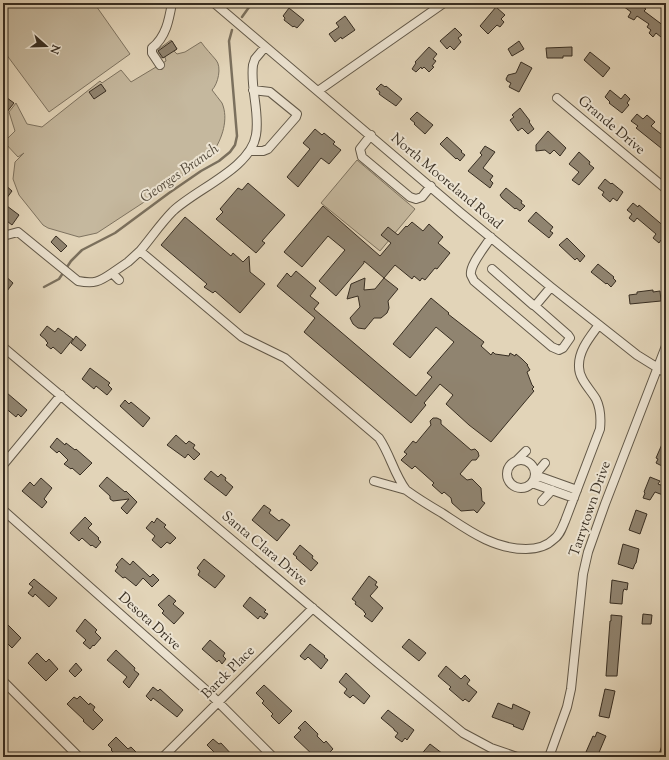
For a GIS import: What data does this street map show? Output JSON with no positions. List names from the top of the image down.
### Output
{
  "streets": {
    "street": [
      "Grande Drive",
      "North Mooreland Road",
      "Tarrytown Drive",
      "Santa Clara Drive",
      "Desota Drive",
      "Barck Place"
    ]
  },
  "crossings": [
    ["North Mooreland Road", "Tarrytown Drive"],
    ["Santa Clara Drive", "Barck Place"],
    ["Desota Drive", "Barck Place"]
  ],
  "water": ["Georges Branch"],
  "north": "right"
}
